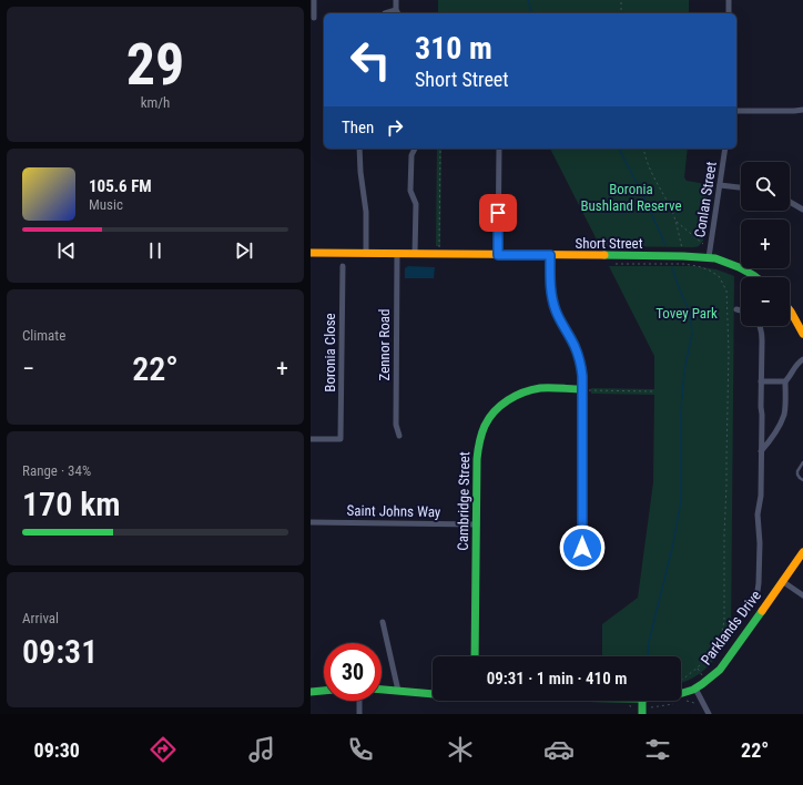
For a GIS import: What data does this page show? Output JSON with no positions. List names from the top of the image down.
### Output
{
  "streets": {
    "street": [
      "Conlan Street",
      "Short Street",
      "Zennor Road",
      "Boronia Close",
      "Cambridge Street",
      "Saint Johns Way",
      "Parklands Drive"
    ]
  },
  "crossings": [
    ["Conlan Street", "Short Street"],
    ["Short Street", "Zennor Road"],
    ["Cambridge Street", "Saint Johns Way"]
  ],
  "parks": ["Boronia Bushland Reserve", "Tovey Park"],
  "page": {
    "tile": [
      ["29", "km/h"],
      "Climate",
      ["Range · 34%", "170 km"],
      ["Arrival", "09:31"]
    ],
    "turn": ["310 m", "Short Street"],
    "then": "Then",
    "map_buttons": ["+", "−"],
    "song": ["105.6 FM", "Music"],
    "heat": ["−", "22°", "+"],
    "limit": "30",
    "trip": "09:31 · 1 min · 410 m",
    "tabs": ["09:30", "22°"]
  }
}
